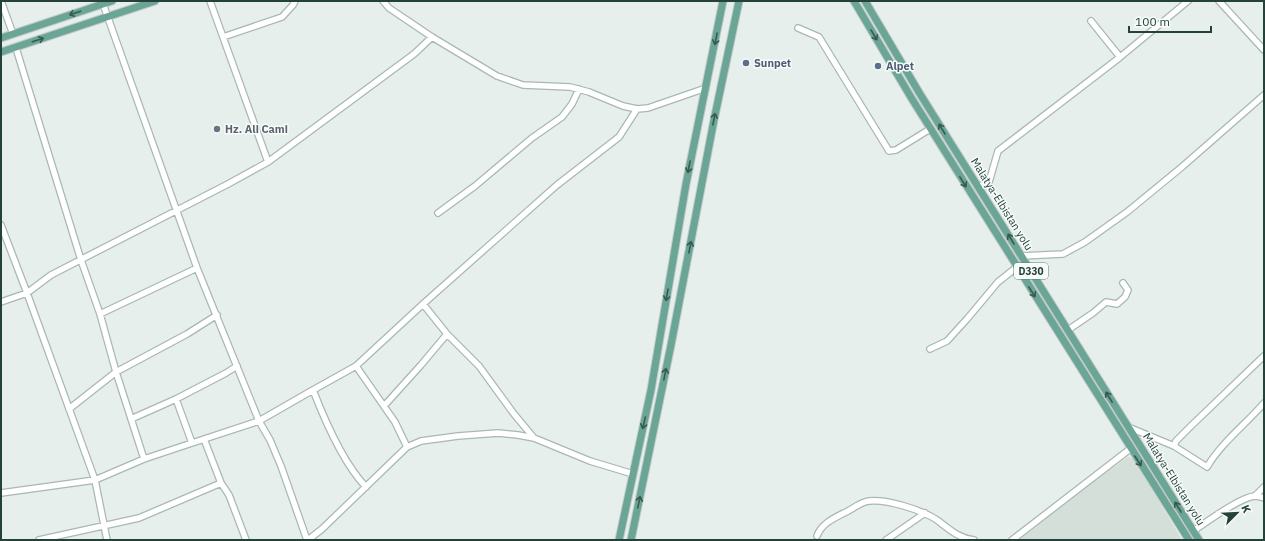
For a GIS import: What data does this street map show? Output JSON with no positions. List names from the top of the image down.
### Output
{
  "streets": {
    "main road": ["Malatya-Elbistan yolu", "D330"]
  },
  "places": ["Sunpet", "Alpet", "Hz. Ali Cami"],
  "scale_bar": "100 m",
  "north": "top right"
}
